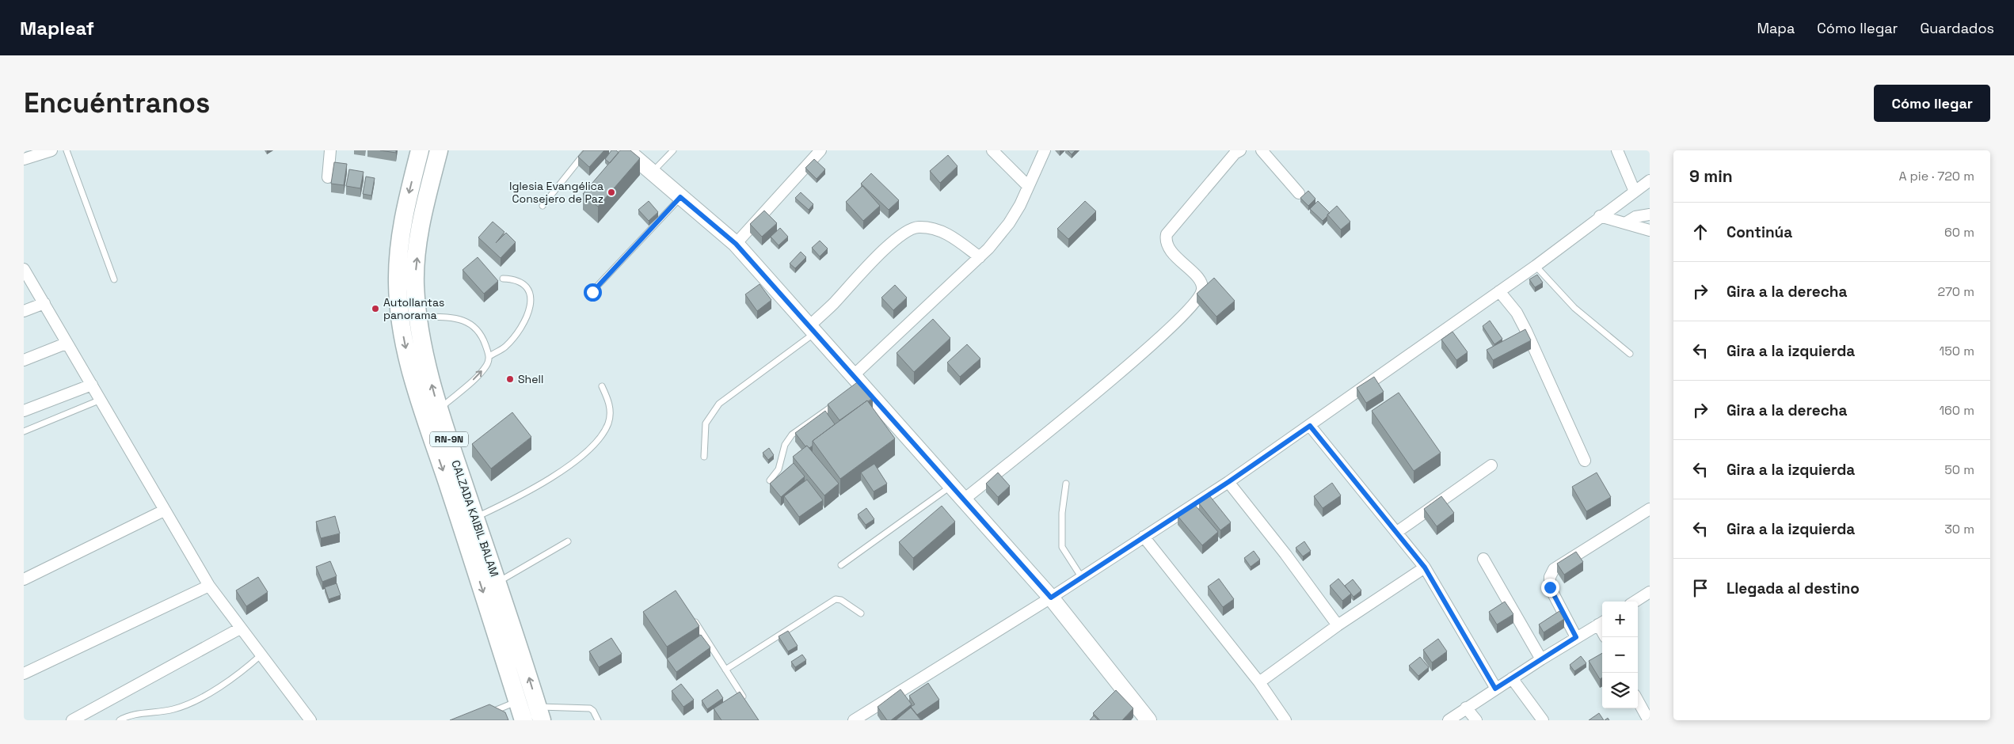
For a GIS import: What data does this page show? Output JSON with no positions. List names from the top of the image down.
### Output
{
  "streets": {
    "main road": ["RN-9N", "CALZADA KAIBIL BALAM"]
  },
  "places": ["Iglesia Evangélica Consejero de Paz", "Autollantas panorama", "Shell"],
  "page": {
    "header": "Mapleaf",
    "nav": ["Mapa", "Cómo llegar", "Guardados"],
    "buttons": "Cómo llegar",
    "title": "Encuéntranos",
    "heading": ["9 min", "A pie · 720 m"],
    "list": [
      ["Continúa", "60 m"],
      ["Gira a la derecha", "270 m"],
      ["Gira a la izquierda", "150 m"],
      ["Gira a la derecha", "160 m"],
      ["Gira a la izquierda", "50 m"],
      ["Gira a la izquierda", "30 m"],
      "Llegada al destino"
    ],
    "map_buttons": ["+", "−"]
  }
}
